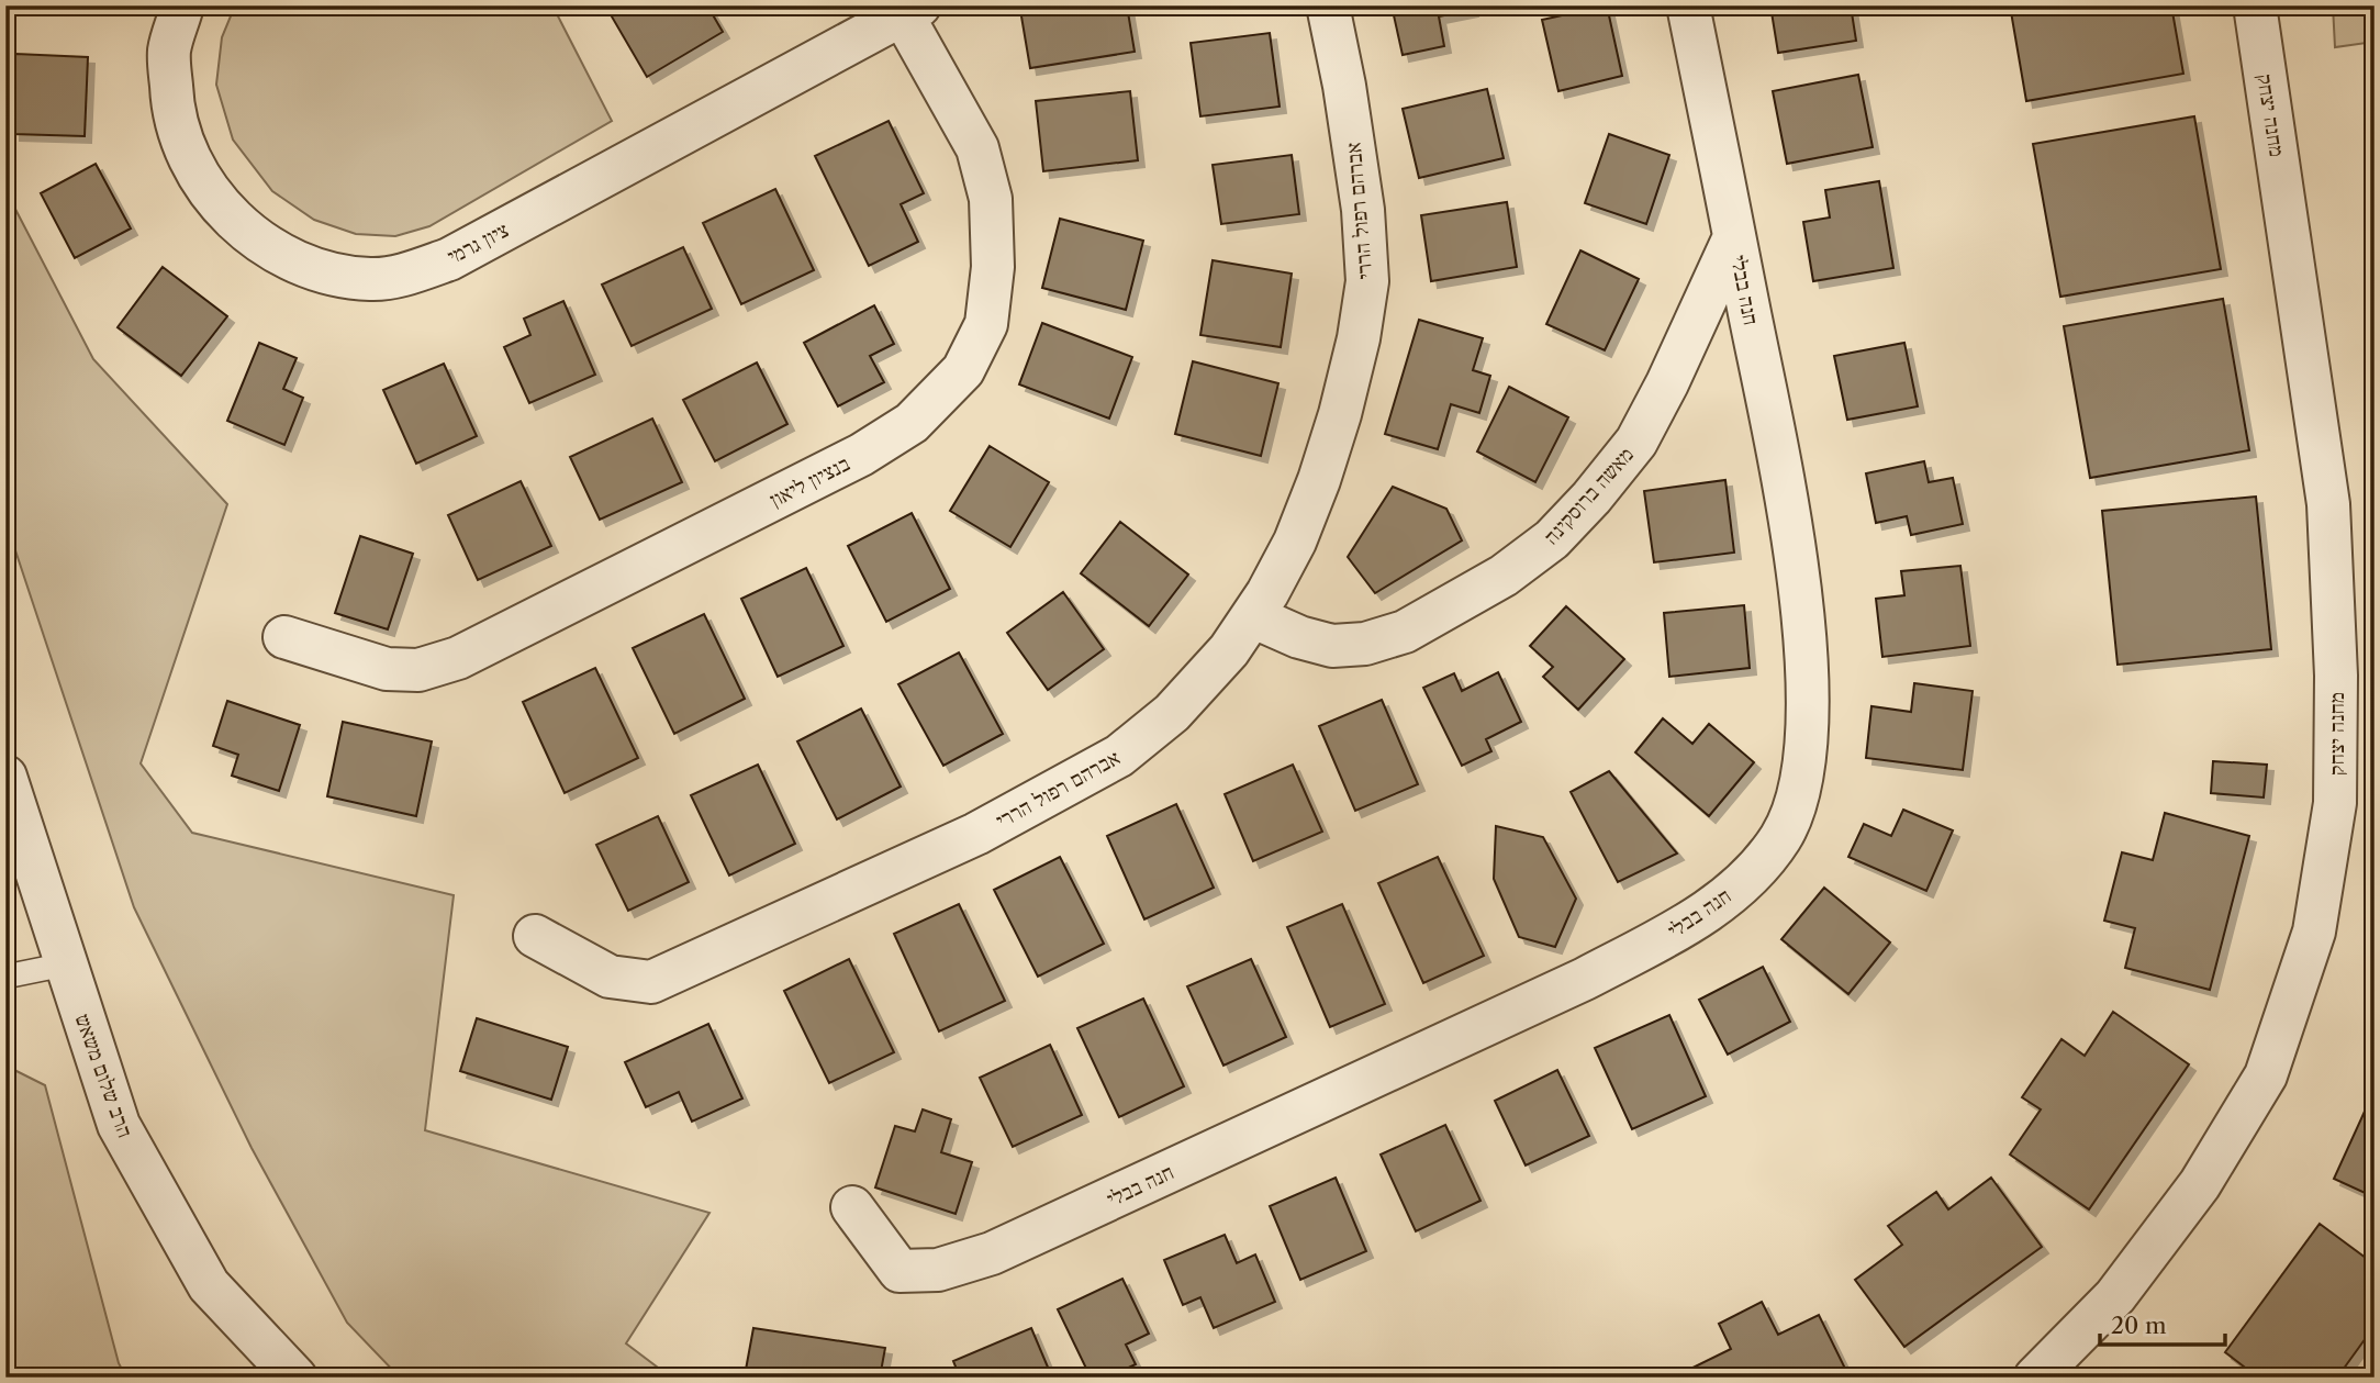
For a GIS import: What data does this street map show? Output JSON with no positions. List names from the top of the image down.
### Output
{
  "streets": {
    "street": [
      "מחנה יצחק",
      "אברהם רפול הררי",
      "ציון גרמי",
      "חנה בבלי",
      "בנציון ליאון",
      "מאשה ברוסקינה",
      "הרב שלום משאש"
    ]
  },
  "crossings": [
    ["אברהם רפול הררי", "מאשה ברוסקינה"],
    ["ציון גרמי", "בנציון ליאון"],
    ["חנה בבלי", "מאשה ברוסקינה"]
  ],
  "scale_bar": "20 m"
}
